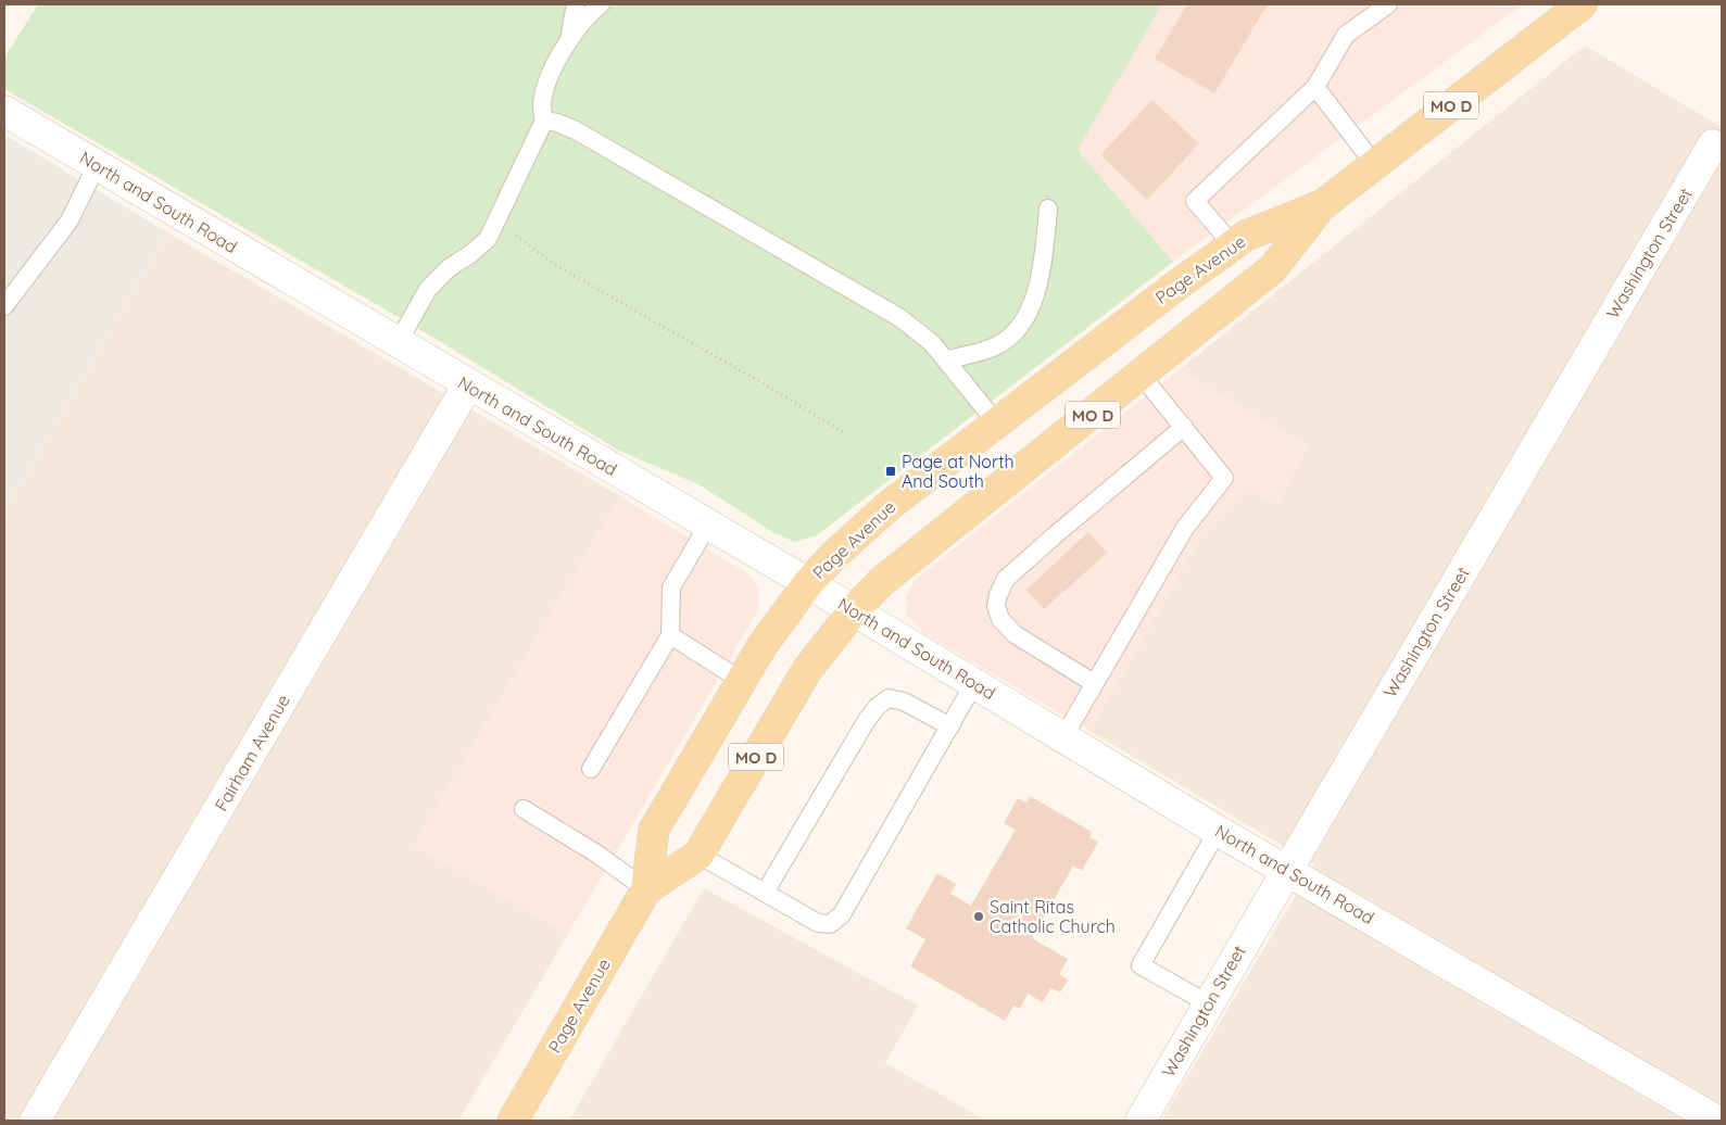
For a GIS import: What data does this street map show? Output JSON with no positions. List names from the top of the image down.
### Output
{
  "streets": {
    "main road": ["MO D", "Page Avenue"],
    "street": ["North and South Road", "Washington Street", "Fairham Avenue"]
  },
  "crossings": [
    ["North and South Road", "Washington Street"],
    ["North and South Road", "Page Avenue"],
    ["North and South Road", "Fairham Avenue"]
  ],
  "places": {
    "transit": ["Page at North And South"],
    "other": ["Saint Ritas Catholic Church"]
  }
}
